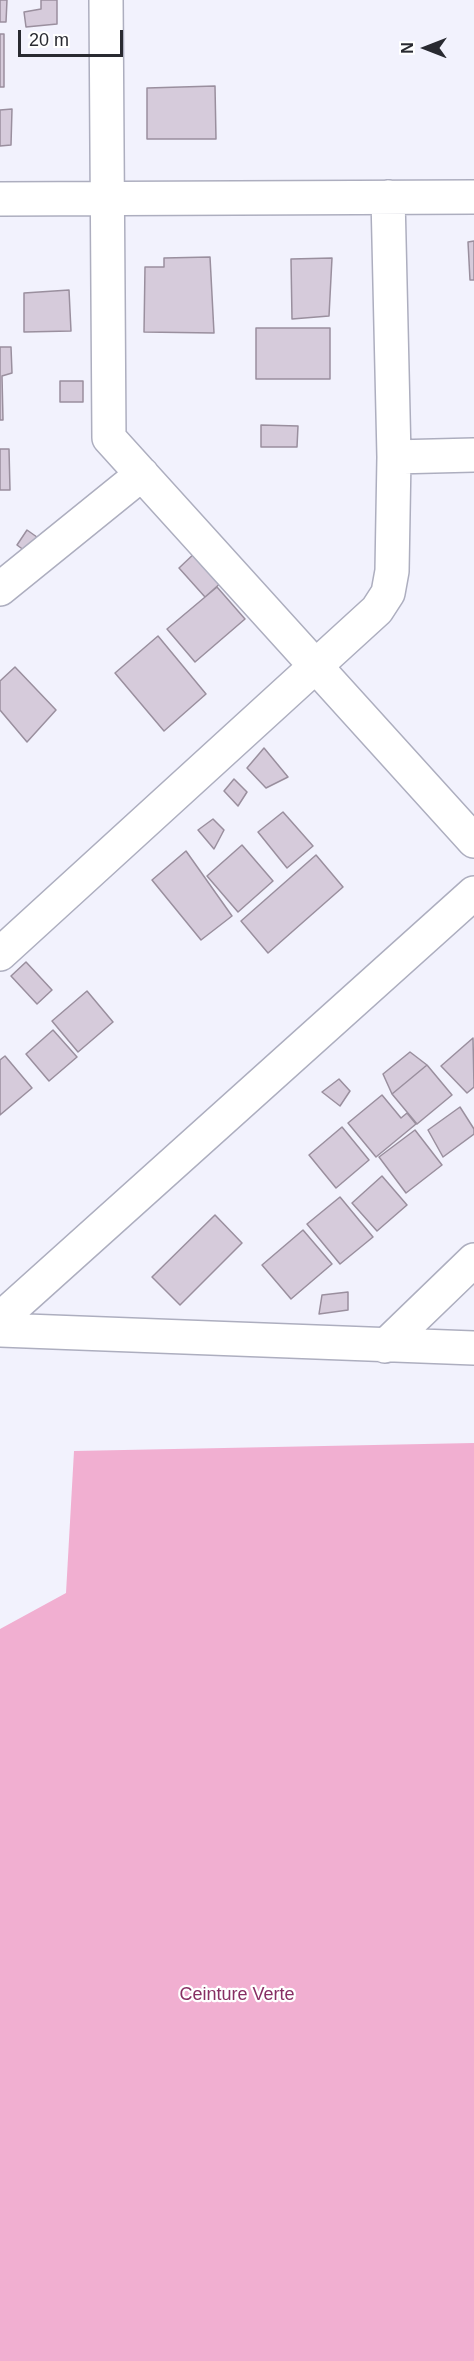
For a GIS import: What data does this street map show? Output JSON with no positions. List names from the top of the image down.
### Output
{
  "parks": ["Ceinture Verte"],
  "scale_bar": "20 m",
  "north": "left"
}
